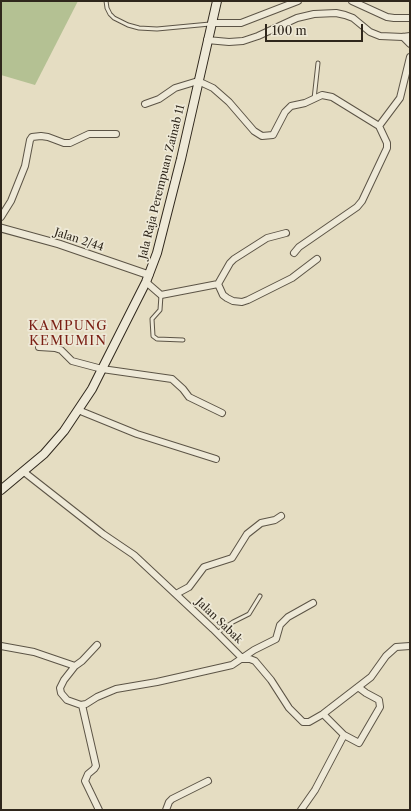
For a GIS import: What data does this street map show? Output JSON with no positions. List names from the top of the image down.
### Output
{
  "streets": {
    "main road": ["Jala Raja Perempuan Zainab 11"],
    "street": ["Jalan 2/44", "Jalan Sabak"]
  },
  "crossings": [
    ["Jala Raja Perempuan Zainab 11", "Jalan 2/44"],
    ["Jala Raja Perempuan Zainab 11", "Jalan Sabak"]
  ],
  "districts": ["KAMPUNG KEMUMIN"],
  "scale_bar": "100 m"
}
